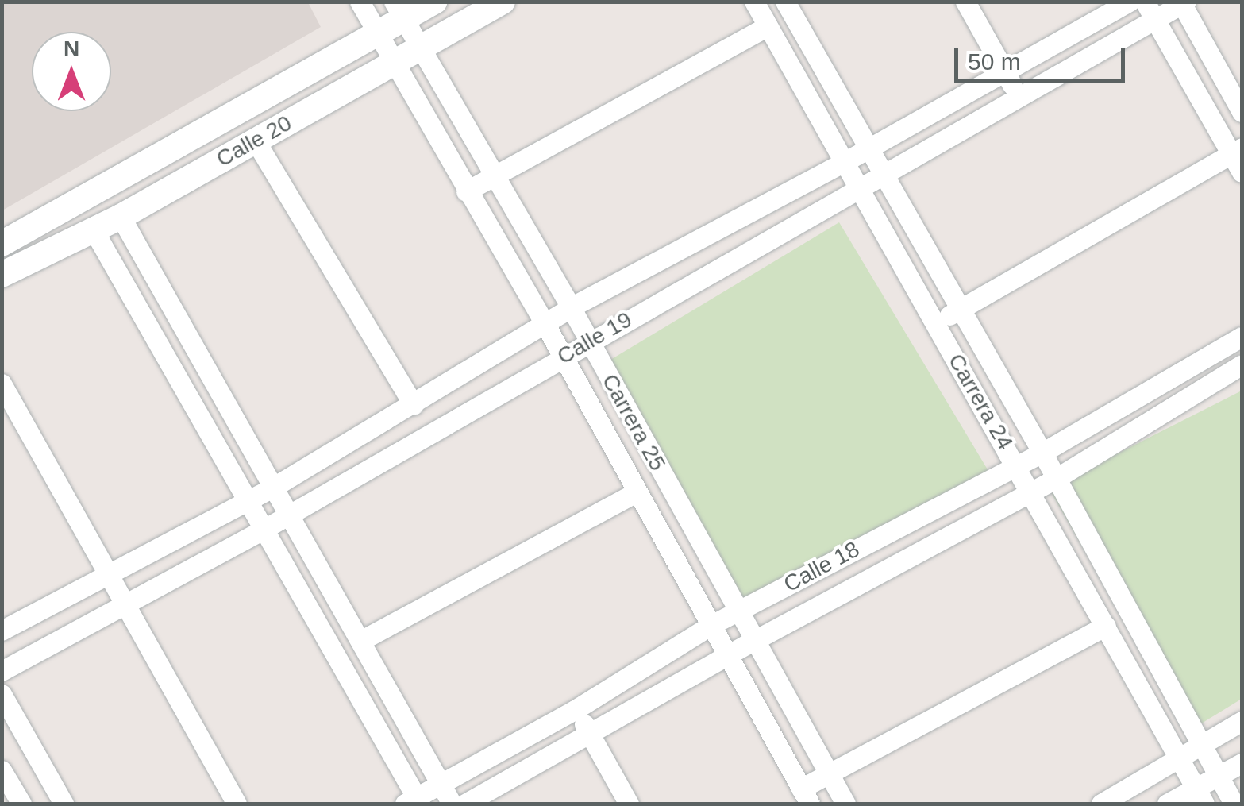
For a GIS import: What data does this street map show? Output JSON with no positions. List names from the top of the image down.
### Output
{
  "streets": {
    "street": [
      "Calle 20",
      "Calle 19",
      "Carrera 24",
      "Carrera 25",
      "Calle 18"
    ]
  },
  "crossings": [
    ["Calle 20", "Carrera 25"],
    ["Calle 19", "Carrera 24"],
    ["Calle 19", "Carrera 25"],
    ["Carrera 24", "Calle 18"],
    ["Carrera 25", "Calle 18"]
  ],
  "scale_bar": "50 m",
  "north": "top"
}
